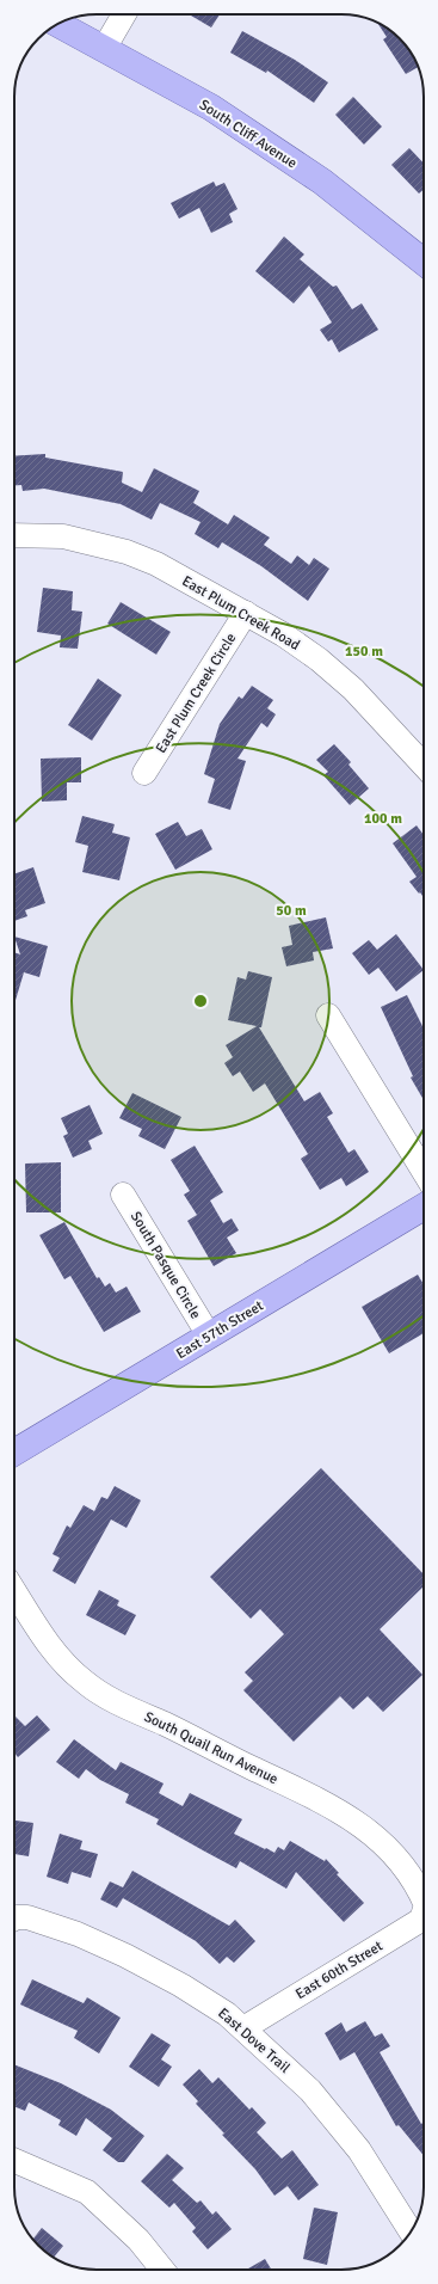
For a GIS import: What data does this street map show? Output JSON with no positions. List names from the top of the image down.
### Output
{
  "streets": {
    "main road": ["South Cliff Avenue", "East 57th Street"],
    "street": [
      "East Plum Creek Road",
      "East Plum Creek Circle",
      "South Pasque Circle",
      "South Quail Run Avenue",
      "East 60th Street",
      "East Dove Trail"
    ]
  },
  "crossings": [
    ["East Plum Creek Road", "East Plum Creek Circle"],
    ["South Pasque Circle", "East 57th Street"],
    ["East 60th Street", "East Dove Trail"]
  ],
  "rings": ["150 m", "100 m", "50 m"]
}
